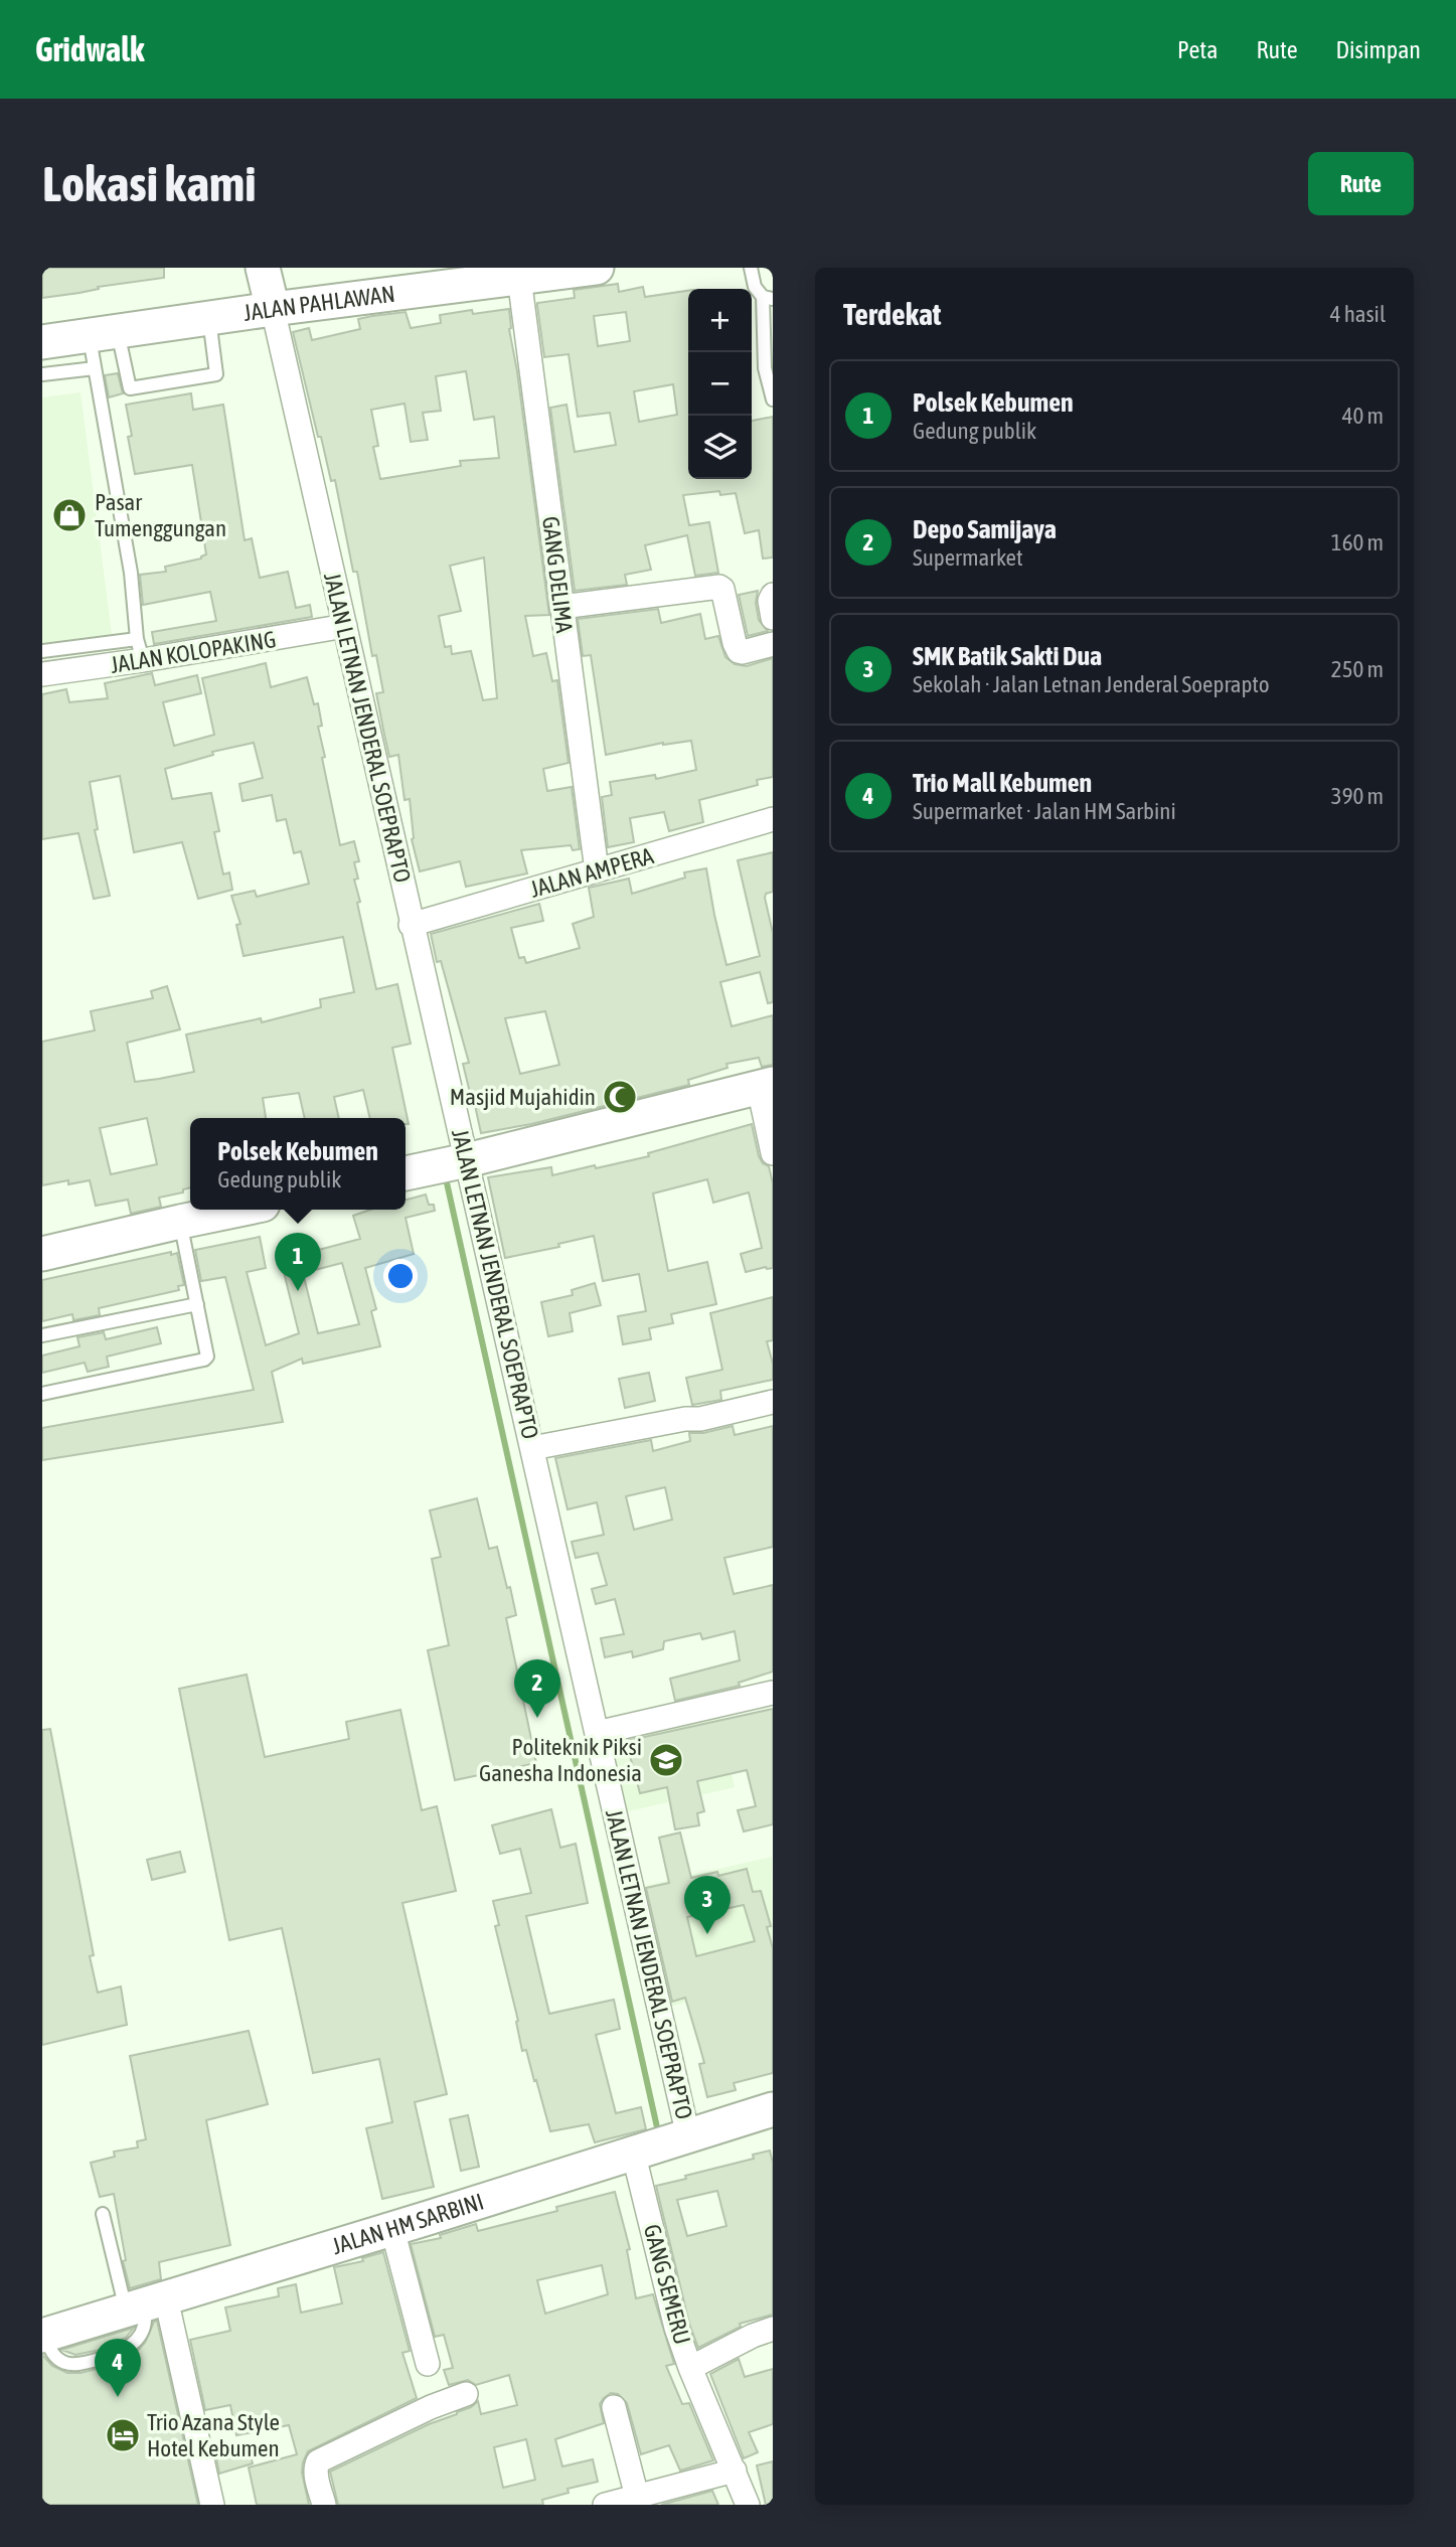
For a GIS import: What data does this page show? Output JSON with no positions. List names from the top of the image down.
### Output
{
  "streets": {
    "main road": ["JALAN PAHLAWAN", "JALAN HM SARBINI"],
    "street": [
      "GANG DELIMA",
      "JALAN KOLOPAKING",
      "JALAN LETNAN JENDERAL SOEPRAPTO",
      "JALAN AMPERA",
      "GANG SEMERU"
    ]
  },
  "crossings": [
    ["JALAN PAHLAWAN", "GANG DELIMA"],
    ["JALAN PAHLAWAN", "JALAN LETNAN JENDERAL SOEPRAPTO"],
    ["GANG DELIMA", "JALAN AMPERA"],
    ["JALAN KOLOPAKING", "JALAN LETNAN JENDERAL SOEPRAPTO"],
    ["JALAN LETNAN JENDERAL SOEPRAPTO", "JALAN AMPERA"],
    ["JALAN LETNAN JENDERAL SOEPRAPTO", "JALAN HM SARBINI"],
    ["JALAN LETNAN JENDERAL SOEPRAPTO", "GANG SEMERU"],
    ["JALAN HM SARBINI", "GANG SEMERU"]
  ],
  "places": {
    "shop": ["Pasar Tumenggungan"],
    "mosque": ["Masjid Mujahidin"],
    "school or university": ["Politeknik Piksi Ganesha Indonesia"],
    "hotel": ["Trio Azana Style Hotel Kebumen"]
  },
  "page": {
    "header": "Gridwalk",
    "nav": ["Peta", "Rute", "Disimpan"],
    "buttons": "Rute",
    "title": "Lokasi kami",
    "heading": ["Terdekat", "4 hasil"],
    "map_buttons": ["+", "−"],
    "list": [
      {
        "mark": "1",
        "name": "Polsek Kebumen",
        "note": "Gedung publik",
        "value": "40 m"
      },
      {
        "mark": "2",
        "name": "Depo Samijaya",
        "note": "Supermarket",
        "value": "160 m"
      },
      {
        "mark": "3",
        "name": "SMK Batik Sakti Dua",
        "note": "Sekolah · Jalan Letnan Jenderal Soeprapto",
        "value": "250 m"
      },
      {
        "mark": "4",
        "name": "Trio Mall Kebumen",
        "note": "Supermarket · Jalan HM Sarbini",
        "value": "390 m"
      }
    ],
    "popup": ["Polsek Kebumen", "Gedung publik"],
    "pins": [
      "1",
      "2",
      "3",
      "4"
    ]
  }
}
